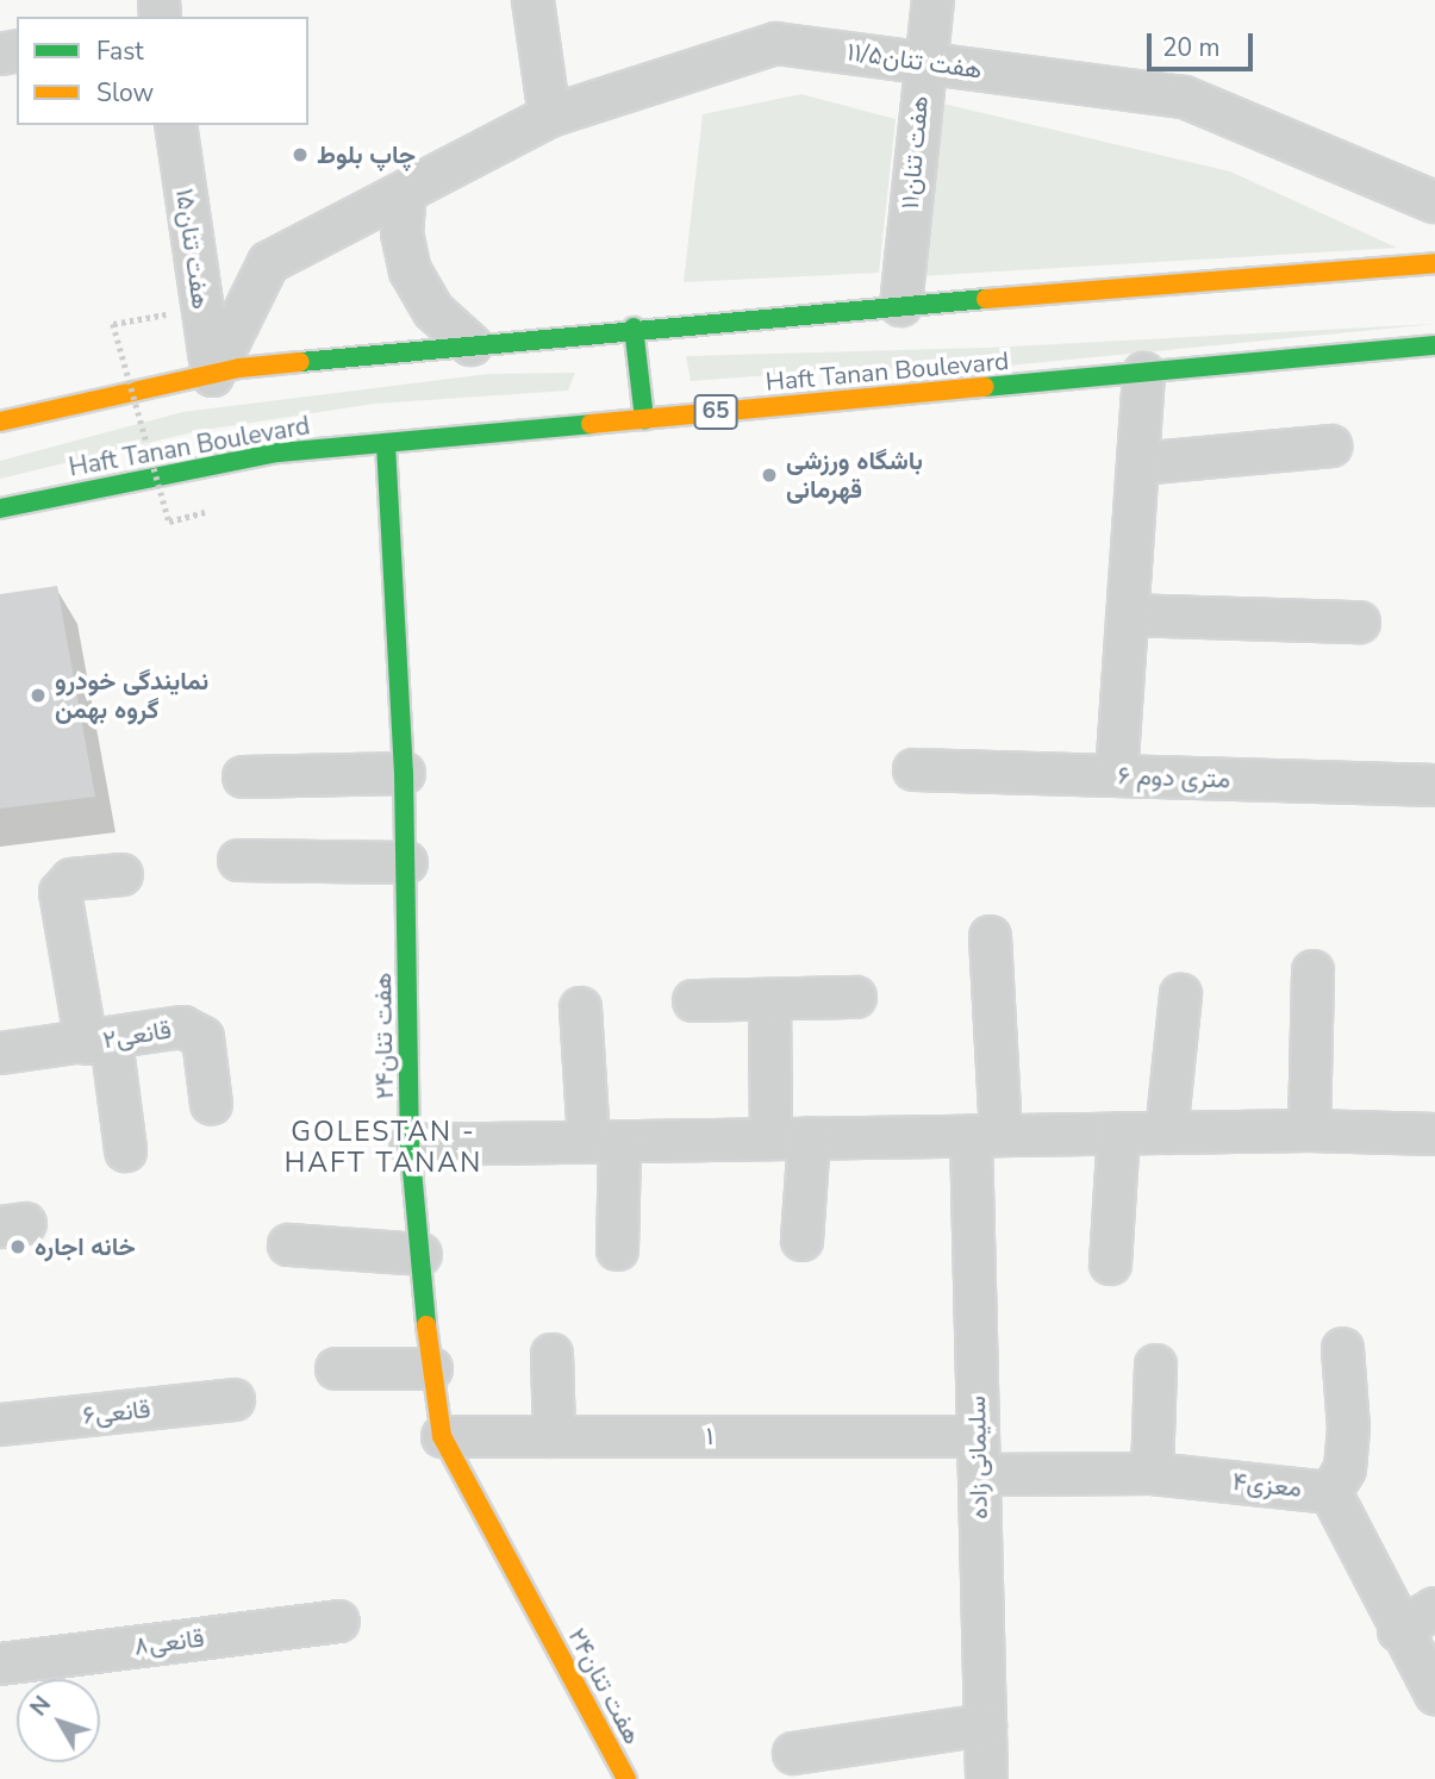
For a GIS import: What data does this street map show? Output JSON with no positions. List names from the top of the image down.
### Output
{
  "streets": {
    "main road": ["Haft Tanan Boulevard", "65", "هفت تنان۲۴"],
    "street": [
      "۱۱/۵هفت تنان",
      "هفت تنان۱۱",
      "هفت تنان۱۵",
      "۶ متری دوم",
      "۲قانعی",
      "۶قانعی",
      "۱",
      "سلیمانی زاده",
      "۴معزی",
      "۸قانعی"
    ]
  },
  "crossings": [
    ["۱۱/۵هفت تنان", "هفت تنان۱۱"],
    ["۱۱/۵هفت تنان", "هفت تنان۱۵"],
    ["Haft Tanan Boulevard", "هفت تنان۲۴"],
    ["هفت تنان۲۴", "۱"],
    ["۱", "سلیمانی زاده"],
    ["۱", "۴معزی"],
    ["سلیمانی زاده", "۴معزی"]
  ],
  "districts": ["GOLESTAN - HAFT TANAN"],
  "places": [
    "چاپ بلوط",
    "باشگاه ورزشی قهرمانی",
    "نمایندگی خودرو گروه بهمن",
    "خانه اجاره"
  ],
  "legend": ["Fast", "Slow"],
  "scale_bar": "20 m",
  "north": "top left"
}
